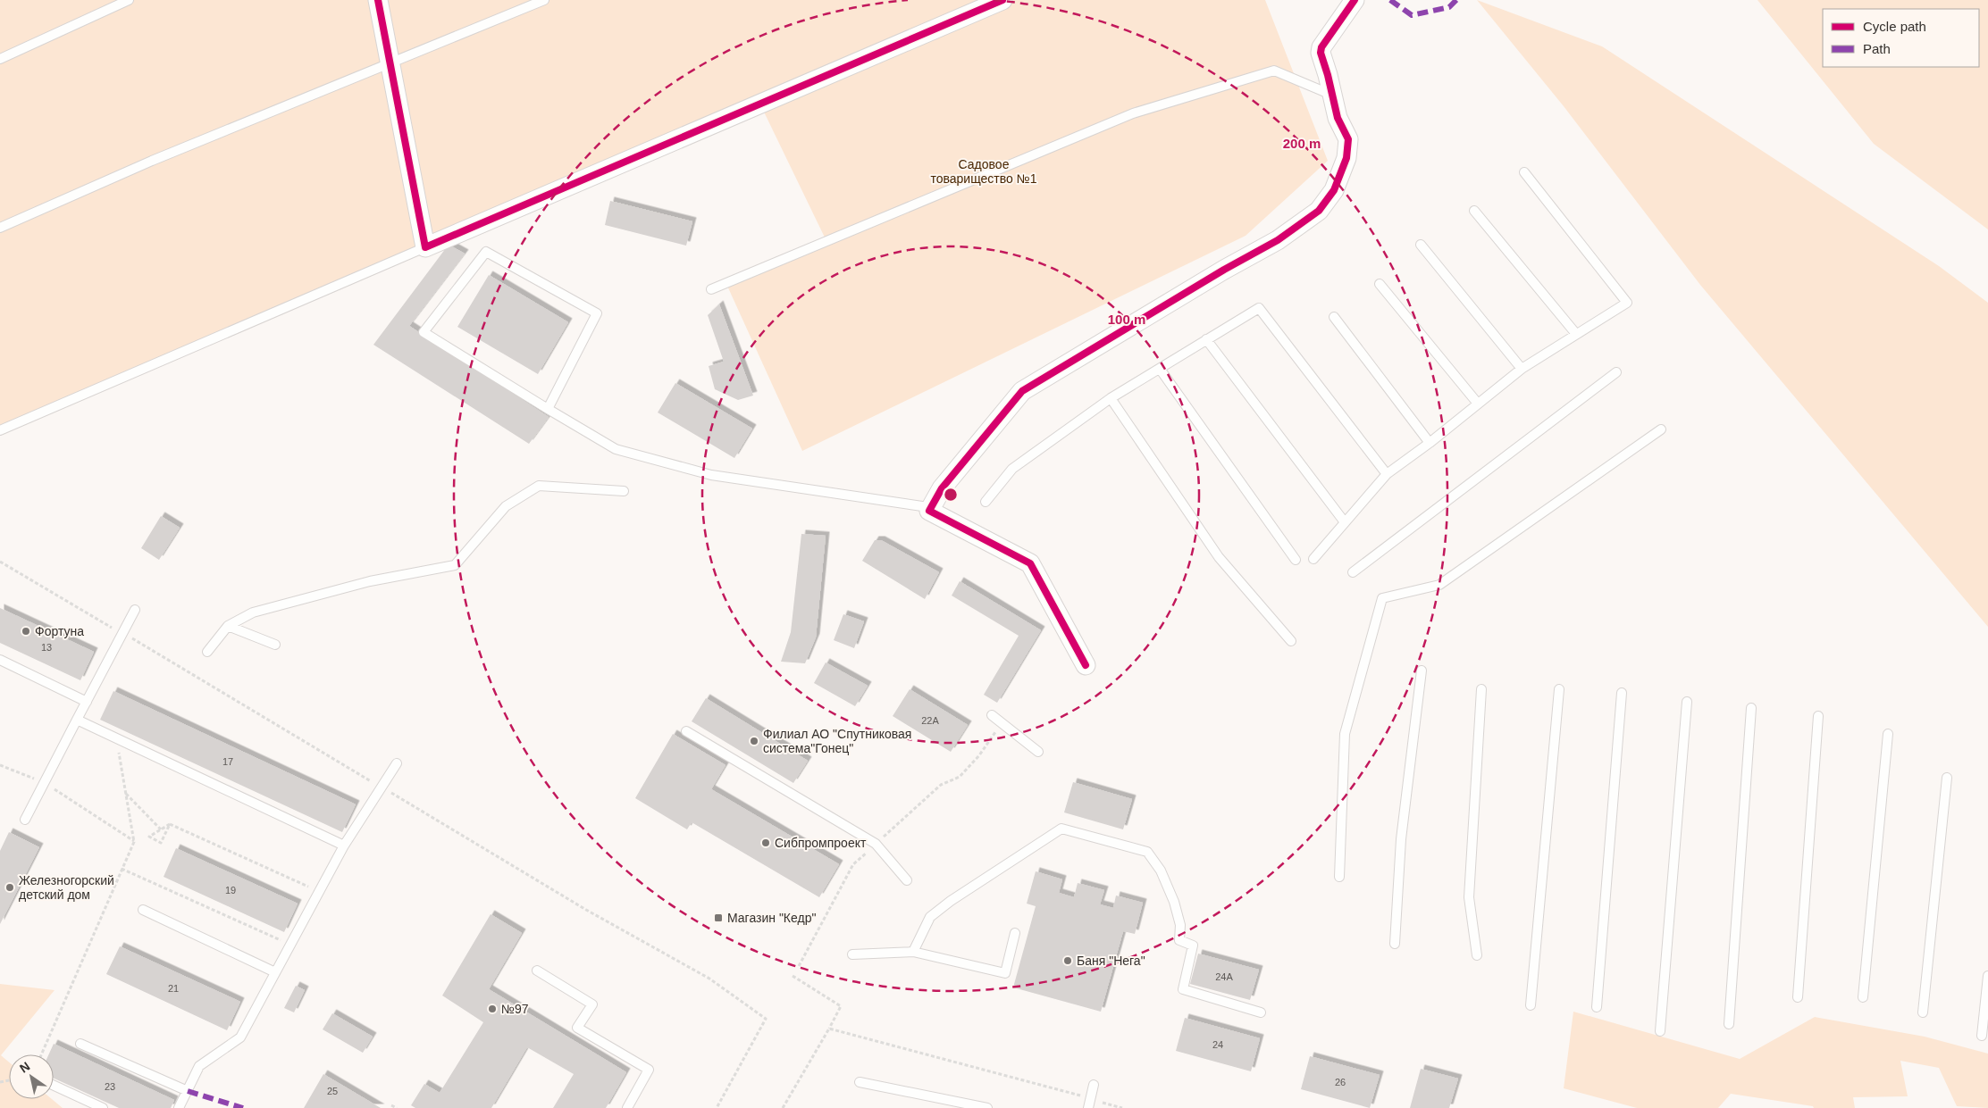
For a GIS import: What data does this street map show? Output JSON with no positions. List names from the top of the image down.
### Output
{
  "parks": ["Садовое товарищество №1"],
  "places": {
    "other": [
      "Фортуна",
      "Филиал АО \"Спутниковая система\"Гонец\"",
      "Сибпромпроект",
      "Железногорский детский дом",
      "Баня \"Нега\"",
      "№97"
    ],
    "transit": ["Магазин \"Кедр\""]
  },
  "house_numbers": [
    "13",
    "22А",
    "17",
    "19",
    "24А",
    "21",
    "24",
    "26",
    "23",
    "25"
  ],
  "legend": ["Cycle path", "Path"],
  "north": "top left",
  "rings": ["200 m", "100 m"]
}
